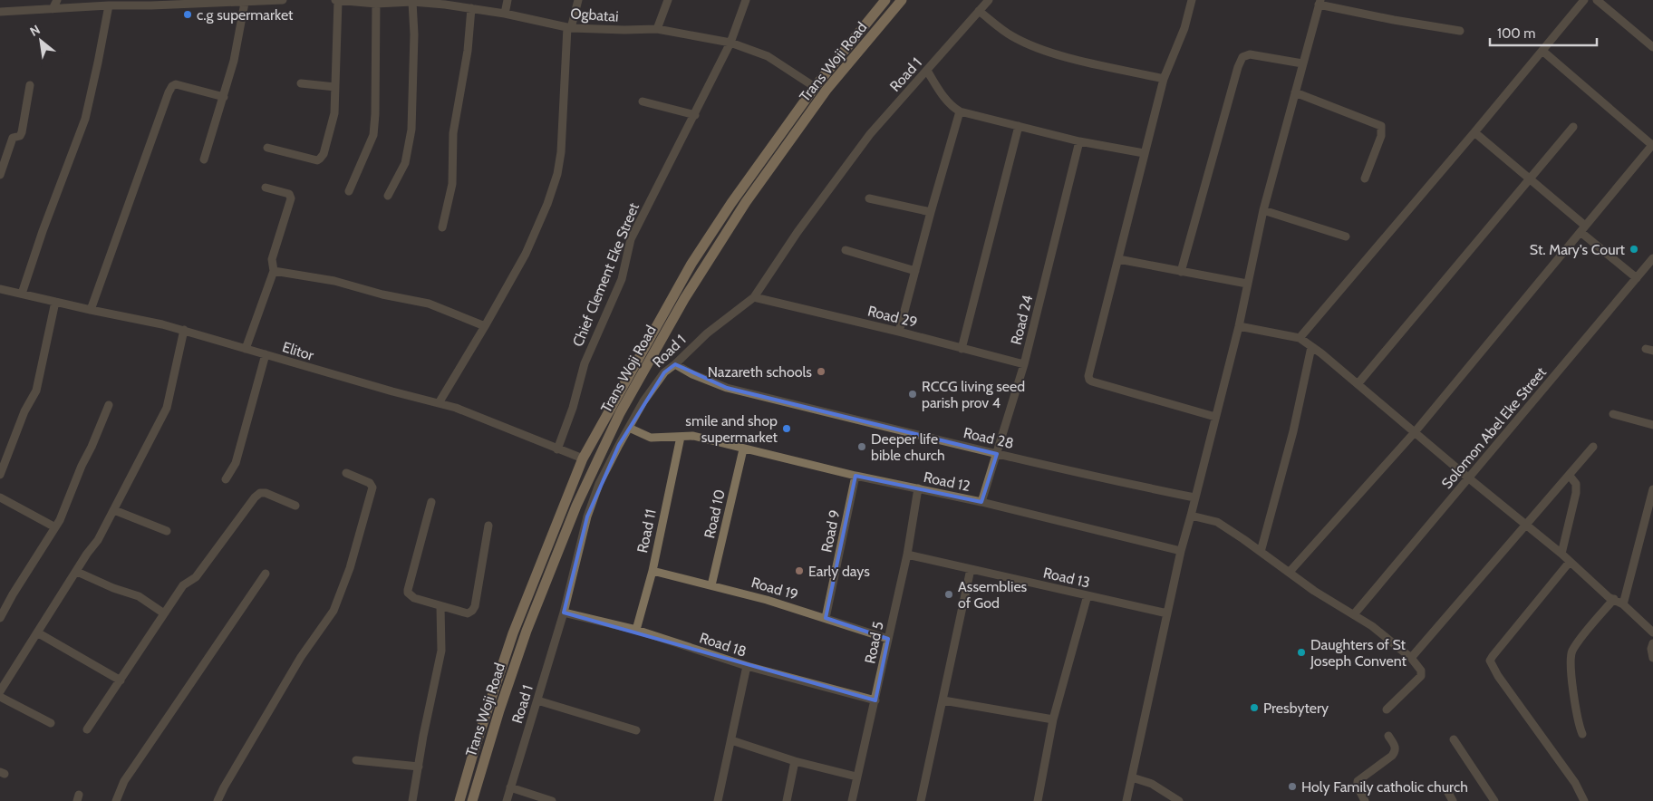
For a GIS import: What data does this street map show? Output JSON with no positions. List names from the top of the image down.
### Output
{
  "streets": {
    "main road": ["Trans Woji Road"],
    "street": [
      "Ogbatai",
      "Road 1",
      "Chief Clement Eke Street",
      "Road 29",
      "Road 24",
      "Elitor",
      "Solomon Abel Eke Street",
      "Road 28",
      "Road 12",
      "Road 10",
      "Road 11",
      "Road 9",
      "Road 13",
      "Road 19",
      "Road 5",
      "Road 18"
    ]
  },
  "crossings": [
    ["Ogbatai", "Trans Woji Road"],
    ["Ogbatai", "Chief Clement Eke Street"],
    ["Trans Woji Road", "Elitor"],
    ["Road 1", "Road 29"],
    ["Road 1", "Road 28"],
    ["Road 1", "Road 12"],
    ["Road 1", "Road 18"],
    ["Chief Clement Eke Street", "Elitor"],
    ["Road 29", "Road 24"],
    ["Road 24", "Road 28"],
    ["Road 24", "Road 12"],
    ["Road 12", "Road 10"],
    ["Road 12", "Road 11"],
    ["Road 12", "Road 9"],
    ["Road 12", "Road 5"],
    ["Road 10", "Road 19"],
    ["Road 11", "Road 19"],
    ["Road 11", "Road 18"],
    ["Road 9", "Road 19"],
    ["Road 13", "Road 5"],
    ["Road 19", "Road 5"],
    ["Road 5", "Road 18"]
  ],
  "places": [
    "c.g supermarket",
    "St. Mary's Court",
    "Nazareth schools",
    "RCCG living seed parish prov 4",
    "smile and shop supermarket",
    "Deeper life bible church",
    "Early days",
    "Assemblies of God",
    "Daughters of St Joseph Convent",
    "Presbytery",
    "Holy Family catholic church"
  ],
  "scale_bar": "100 m",
  "north": "top left"
}
